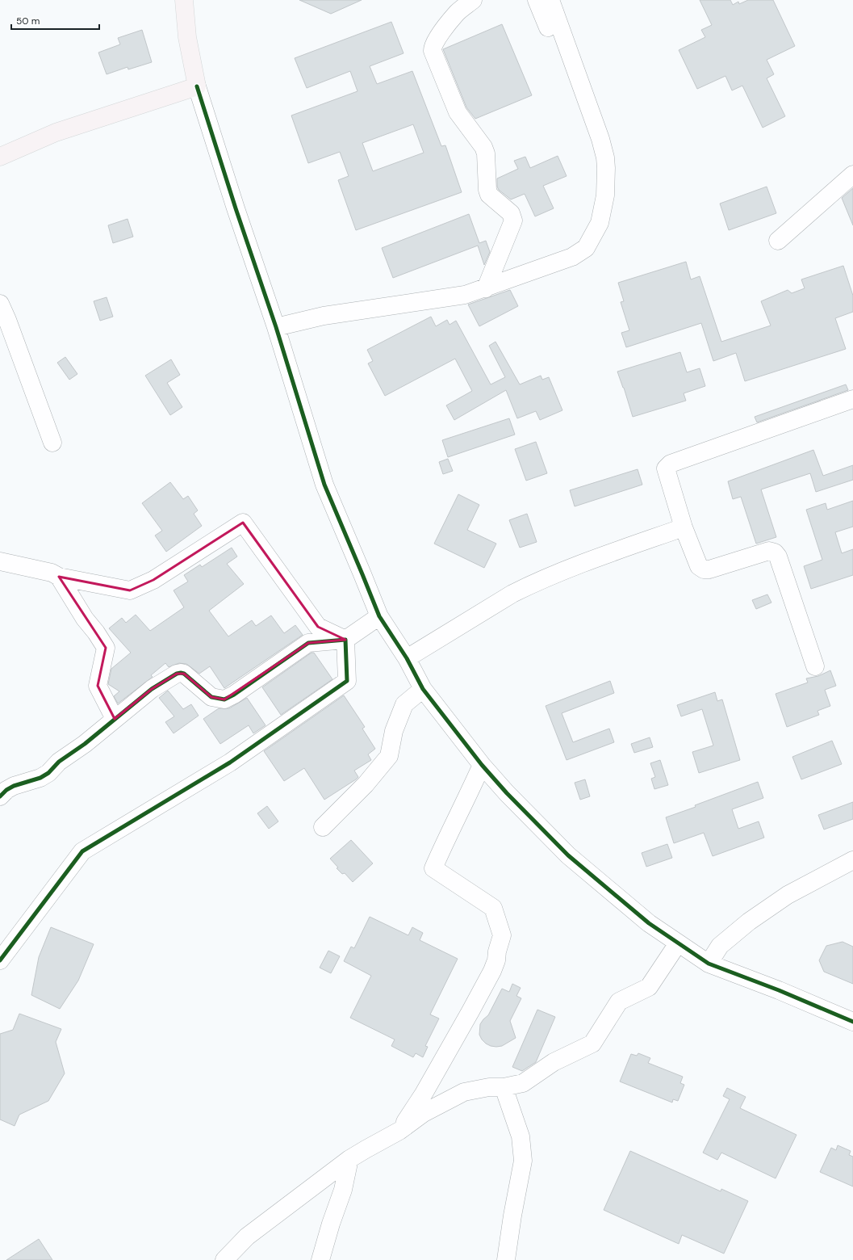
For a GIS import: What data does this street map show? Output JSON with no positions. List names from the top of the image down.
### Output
{
  "scale_bar": "50 m"
}
